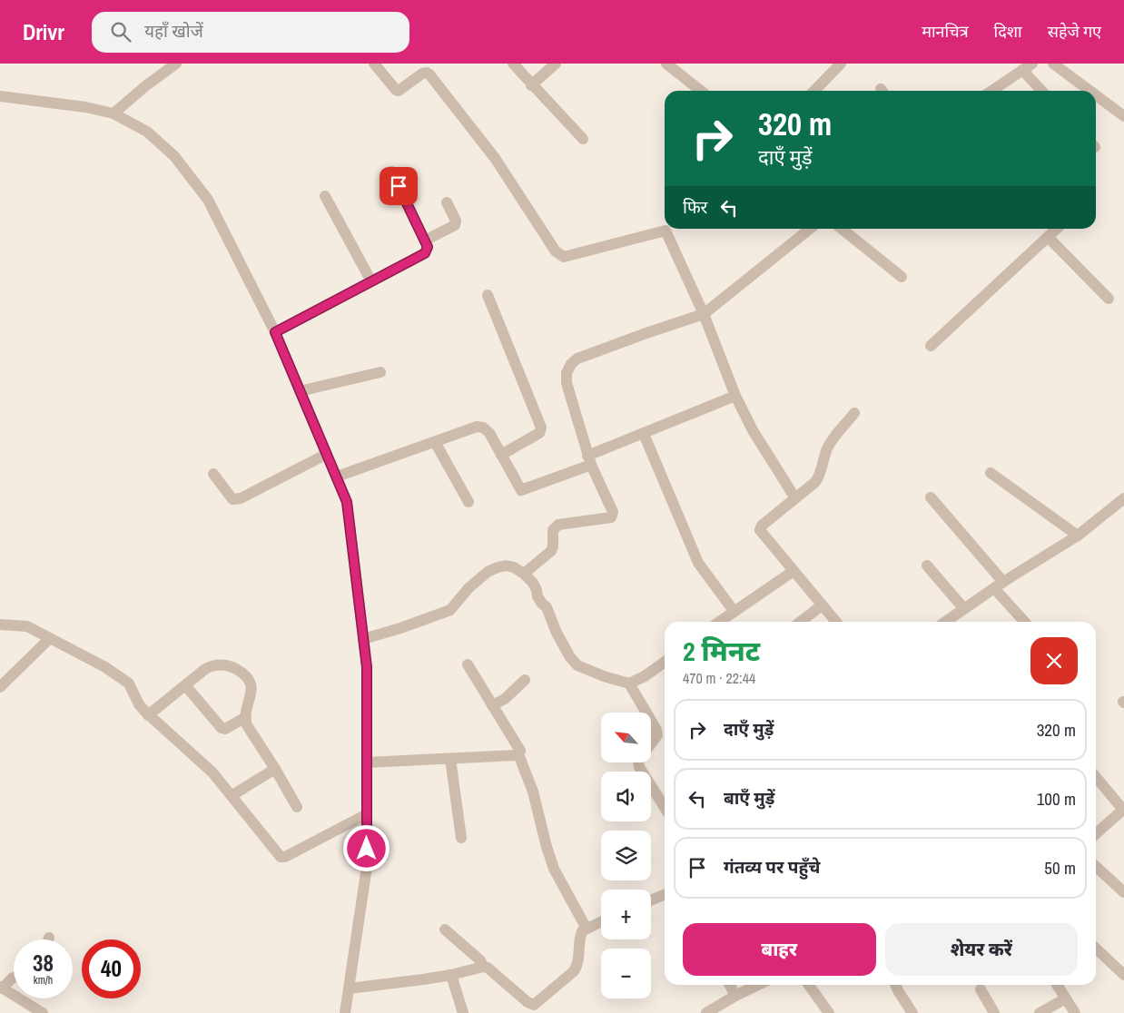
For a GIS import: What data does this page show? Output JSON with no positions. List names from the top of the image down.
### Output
{
  "north": "top left",
  "page": {
    "header": "Drivr",
    "search": "यहाँ खोजें",
    "nav": ["मानचित्र", "दिशा", "सहेजे गए"],
    "turn": ["320 m", "दाएँ मुड़ें"],
    "then": "फिर",
    "heading": ["2 मिनट", "470 m · 22:44"],
    "list": [
      {
        "name": "दाएँ मुड़ें",
        "value": "320 m"
      },
      {
        "name": "बाएँ मुड़ें",
        "value": "100 m"
      },
      {
        "name": "गंतव्य पर पहुँचे",
        "value": "50 m"
      }
    ],
    "map_buttons": ["+", "−"],
    "buttons": ["बाहर", "शेयर करें"],
    "speed": "38 km/h",
    "limit": "40"
  }
}
